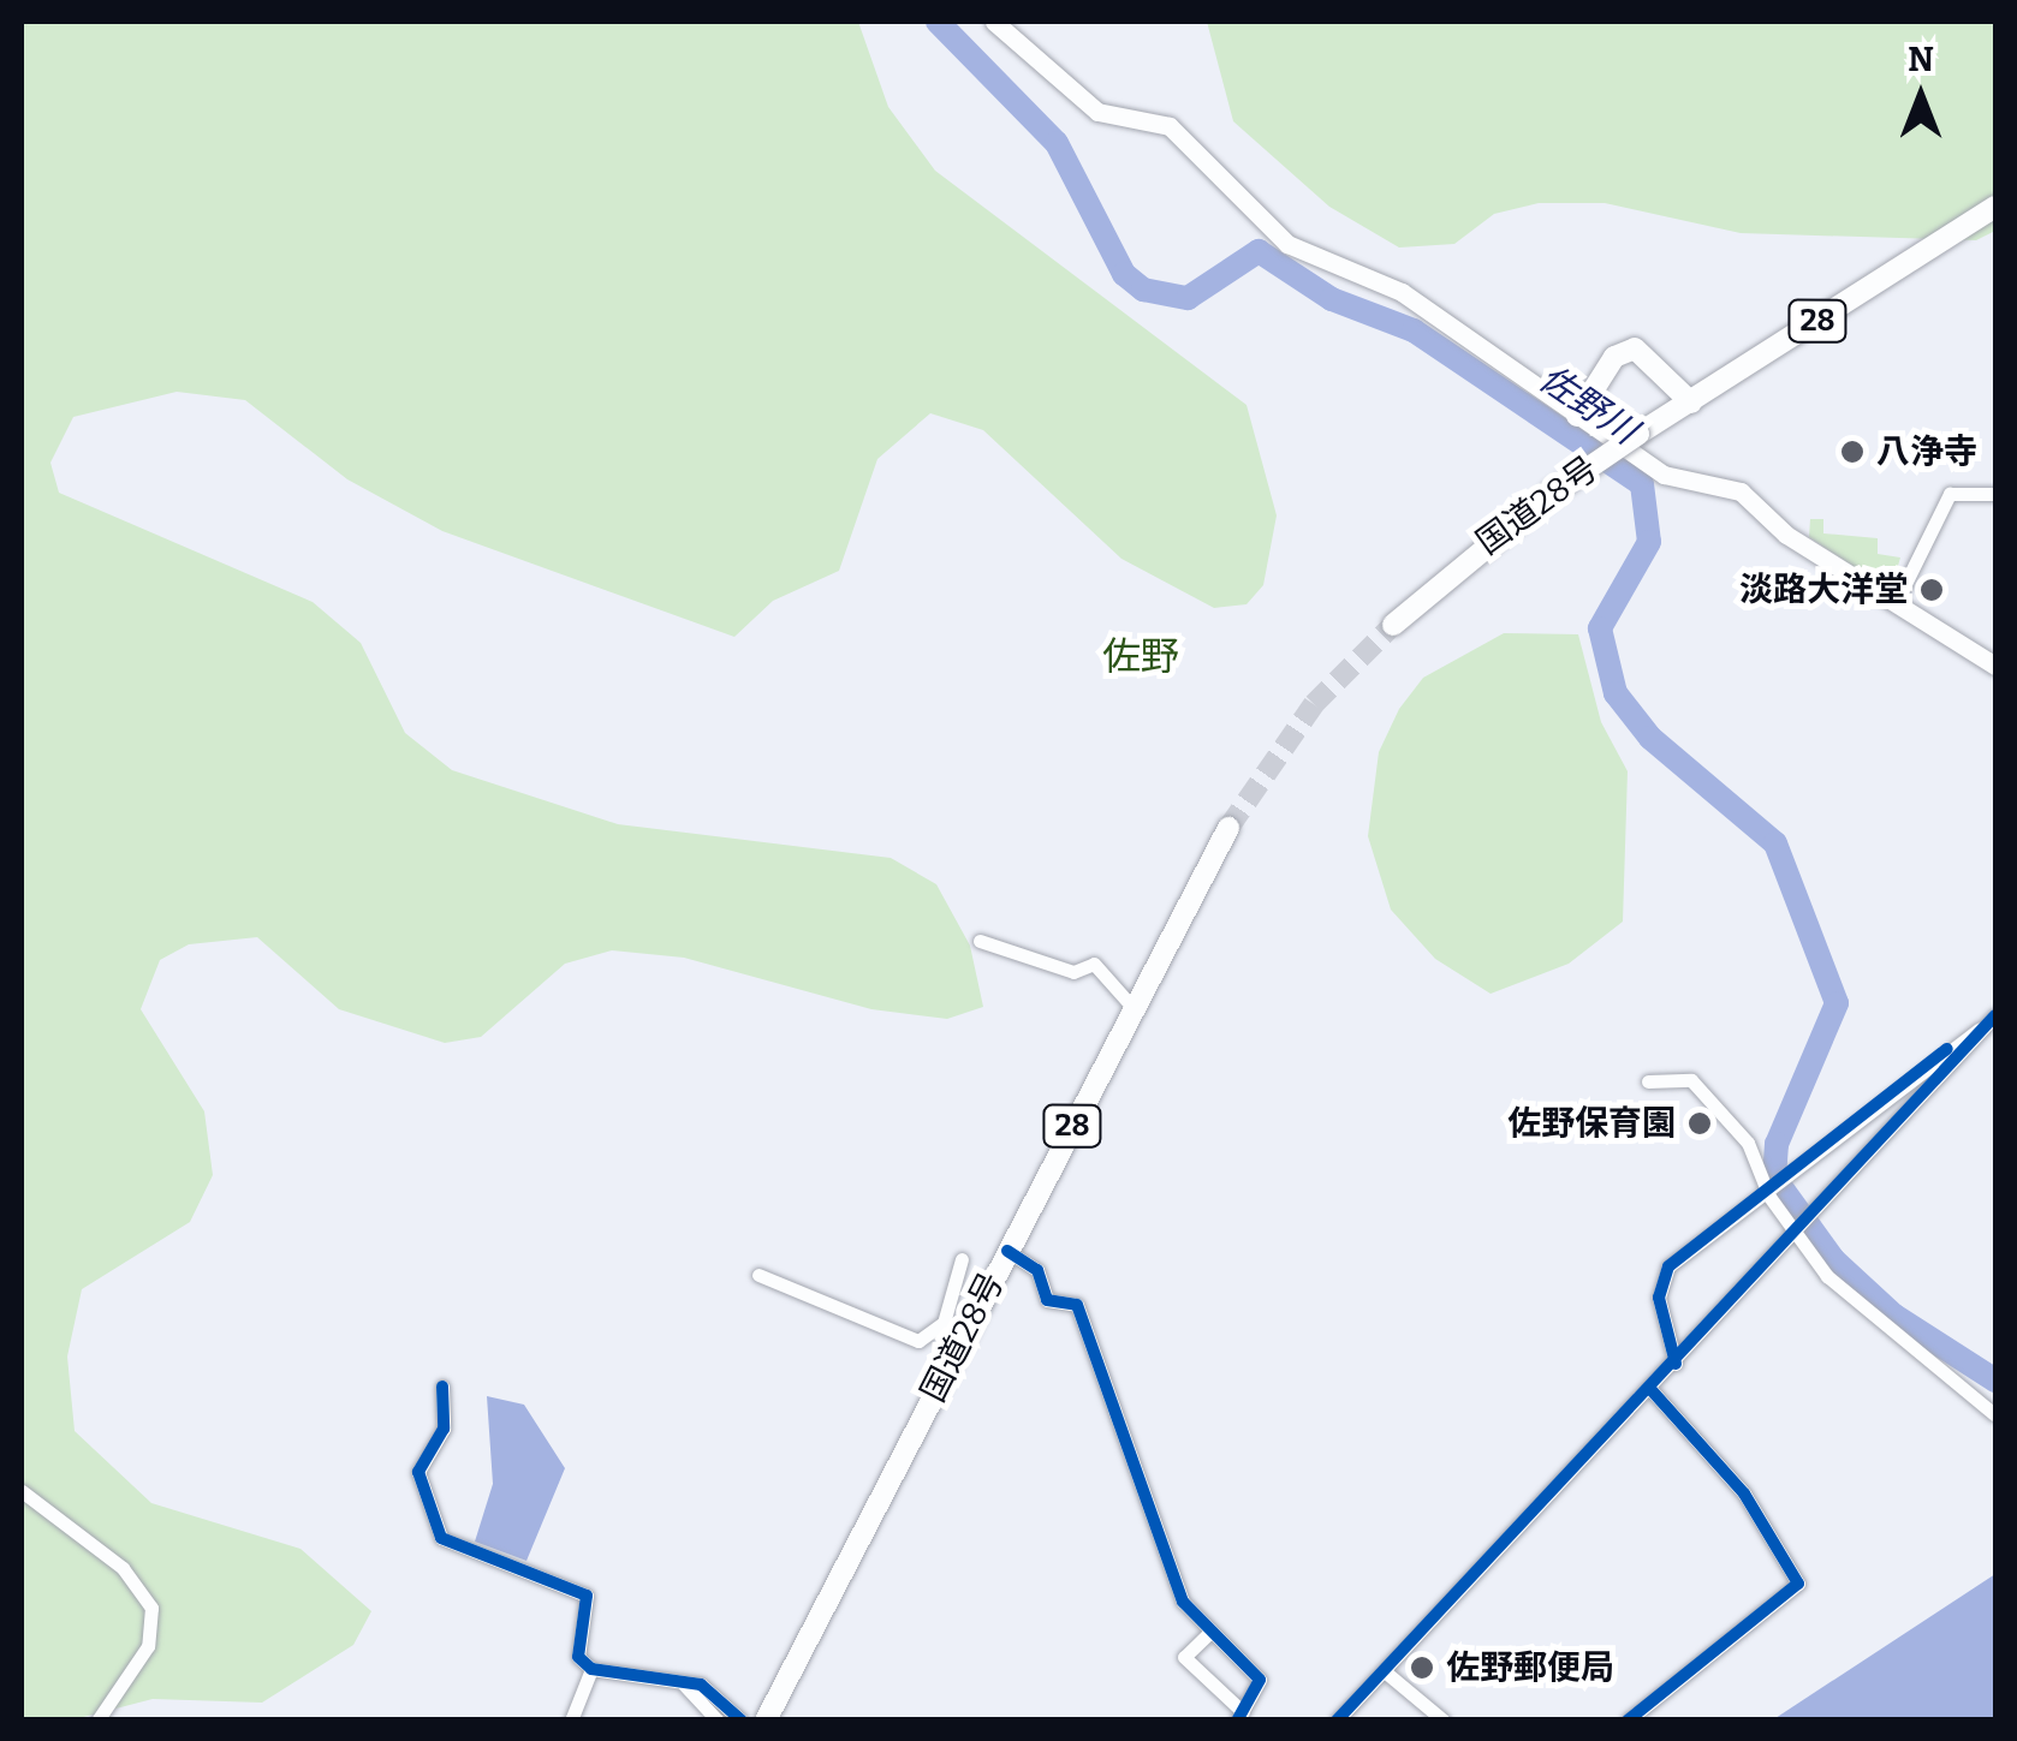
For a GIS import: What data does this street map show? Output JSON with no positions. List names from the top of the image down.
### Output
{
  "streets": {
    "highway": ["28", "国道28号"]
  },
  "districts": ["佐野"],
  "water": ["佐野川"],
  "places": [
    "八浄寺",
    "淡路大洋堂",
    "佐野保育園",
    "佐野郵便局"
  ],
  "north": "top"
}
